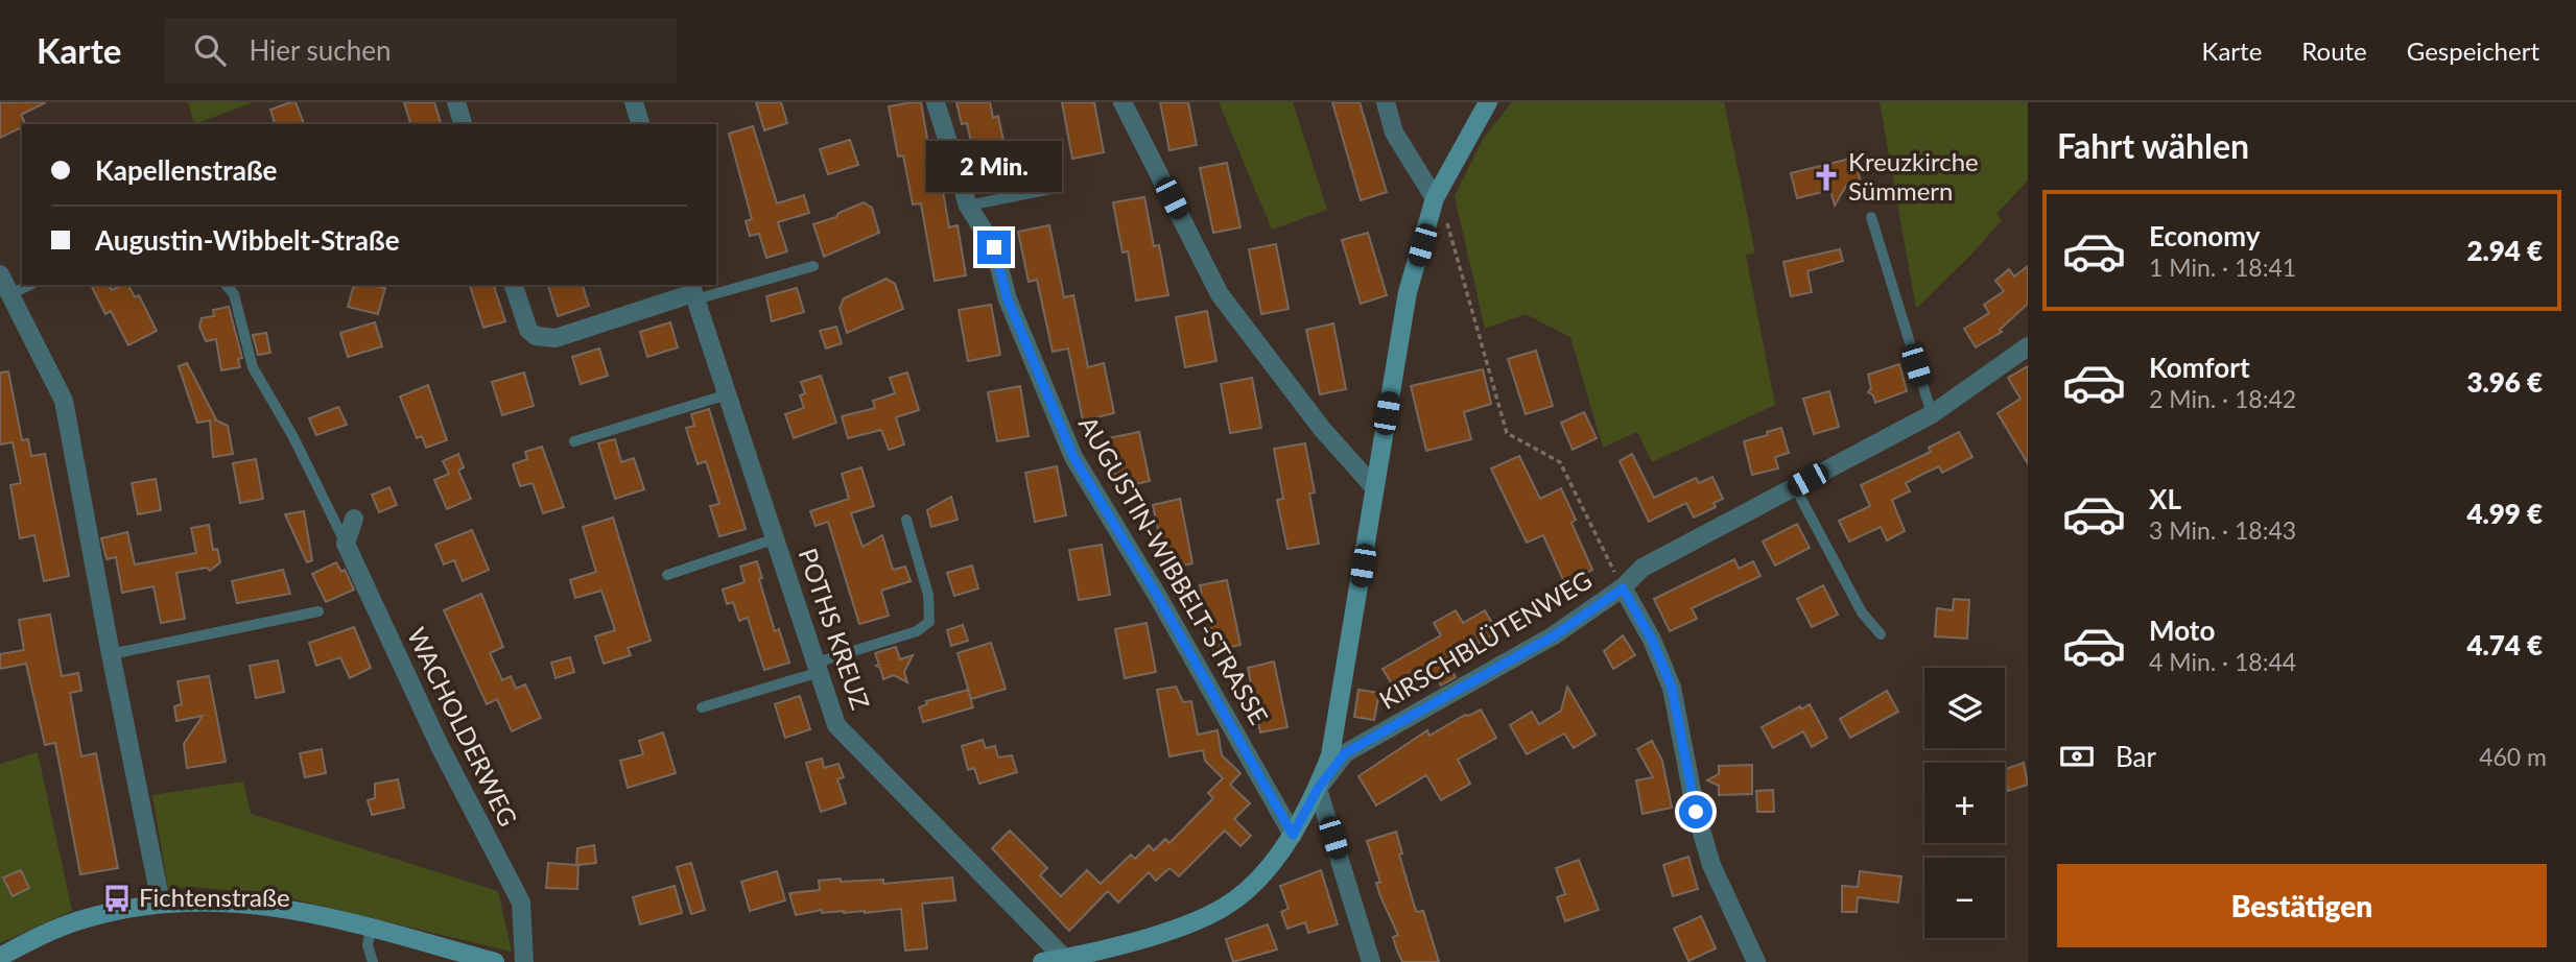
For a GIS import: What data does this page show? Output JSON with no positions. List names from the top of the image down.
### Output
{
  "streets": {
    "street": [
      "AUGUSTIN-WIBBELT-STRASSE",
      "POTHS KREUZ",
      "KIRSCHBLÜTENWEG",
      "WACHOLDERWEG"
    ]
  },
  "places": {
    "church": ["Kreuzkirche Sümmern"],
    "bus stop": ["Fichtenstraße"]
  },
  "page": {
    "header": "Karte",
    "search": "Hier suchen",
    "nav": ["Karte", "Route", "Gespeichert"],
    "heading": "Fahrt wählen",
    "banner": ["Kapellenstraße", "Augustin-Wibbelt-Straße"],
    "bubble": "2 Min.",
    "list": [
      {
        "name": "Economy",
        "note": "1 Min. · 18:41",
        "value": "2.94 €"
      },
      {
        "name": "Komfort",
        "note": "2 Min. · 18:42",
        "value": "3.96 €"
      },
      {
        "name": "XL",
        "note": "3 Min. · 18:43",
        "value": "4.99 €"
      },
      {
        "name": "Moto",
        "note": "4 Min. · 18:44",
        "value": "4.74 €"
      }
    ],
    "map_buttons": ["+", "−"],
    "pay": ["Bar", "460 m"],
    "buttons": "Bestätigen"
  }
}
